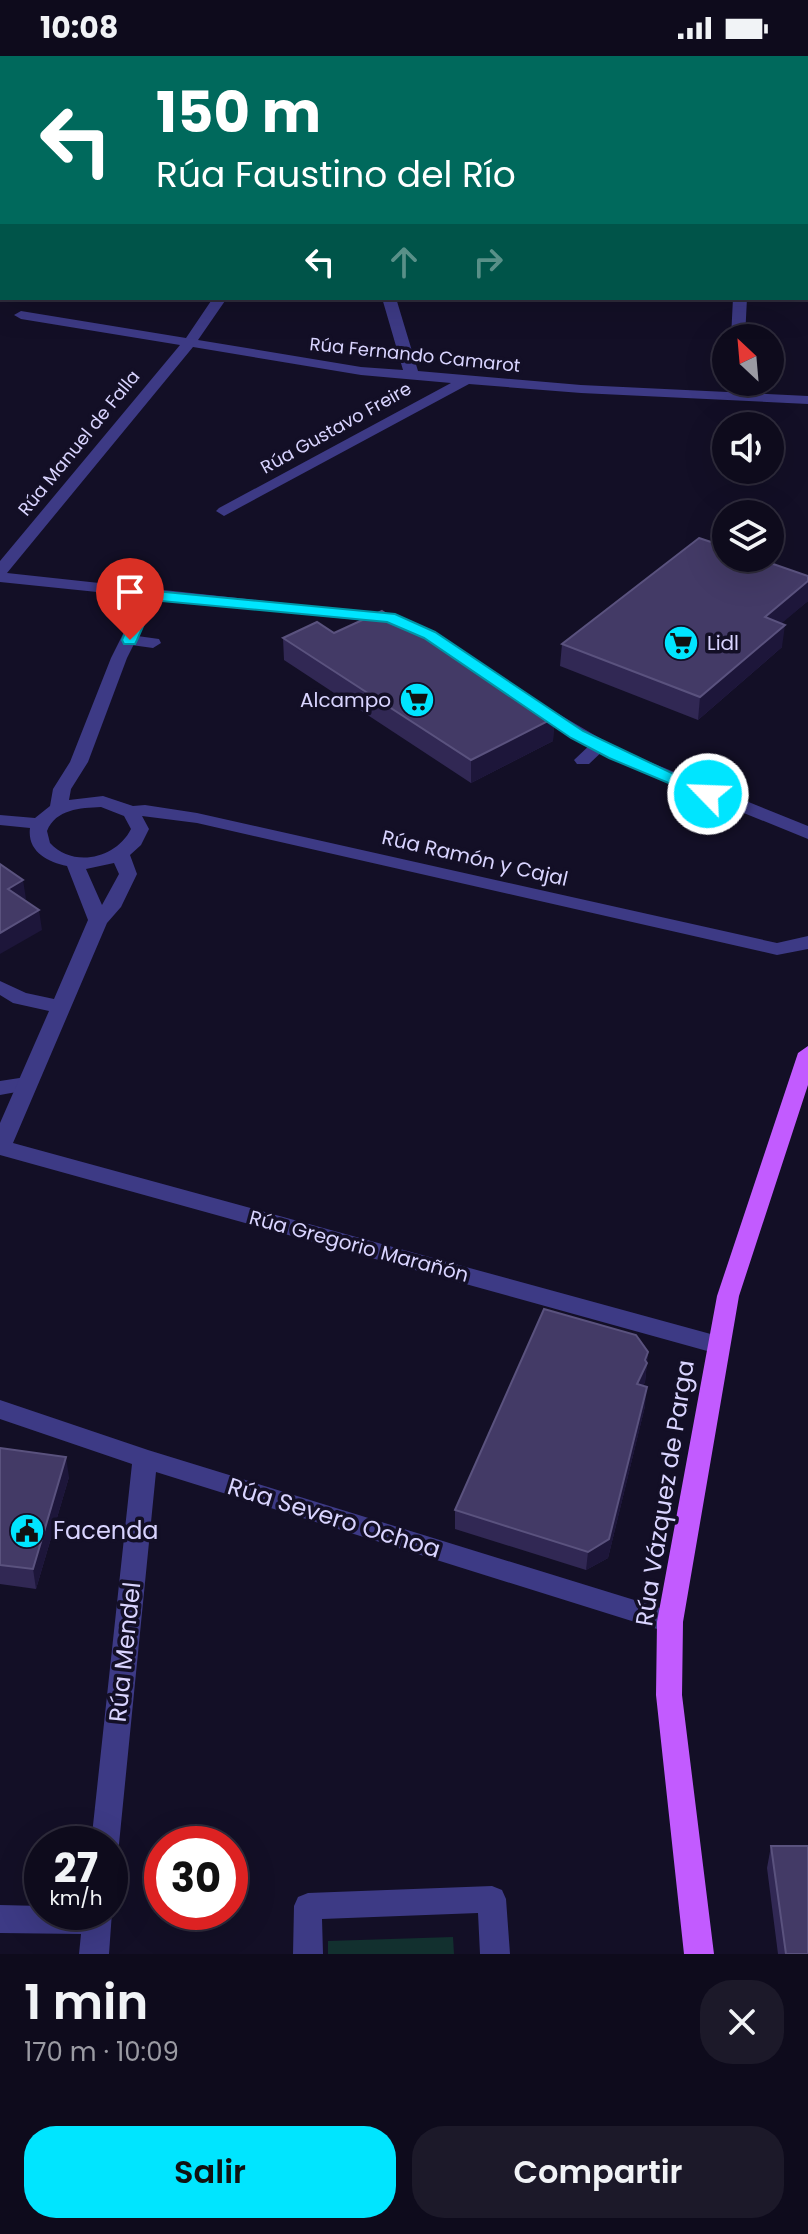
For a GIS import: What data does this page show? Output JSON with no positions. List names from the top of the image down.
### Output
{
  "streets": {
    "main road": ["Rúa Vázquez de Parga"],
    "street": [
      "Rúa Fernando Camarot",
      "Rúa Gustavo Freire",
      "Rúa Manuel de Falla",
      "Rúa Ramón y Cajal",
      "Rúa Gregorio Marañón",
      "Rúa Severo Ochoa",
      "Rúa Mendel"
    ]
  },
  "crossings": [
    ["Rúa Fernando Camarot", "Rúa Gustavo Freire"],
    ["Rúa Fernando Camarot", "Rúa Manuel de Falla"],
    ["Rúa Gregorio Marañón", "Rúa Vázquez de Parga"],
    ["Rúa Vázquez de Parga", "Rúa Severo Ochoa"],
    ["Rúa Severo Ochoa", "Rúa Mendel"]
  ],
  "places": {
    "supermarket": ["Lidl", "Alcampo"],
    "public building": ["Facenda"]
  },
  "north": "top left",
  "page": {
    "status": "10:08",
    "turn": ["150 m", "Rúa Faustino del Río"],
    "speed": "27 km/h",
    "limit": "30",
    "heading": ["1 min", "170 m · 10:09"],
    "buttons": ["Salir", "Compartir"]
  }
}
